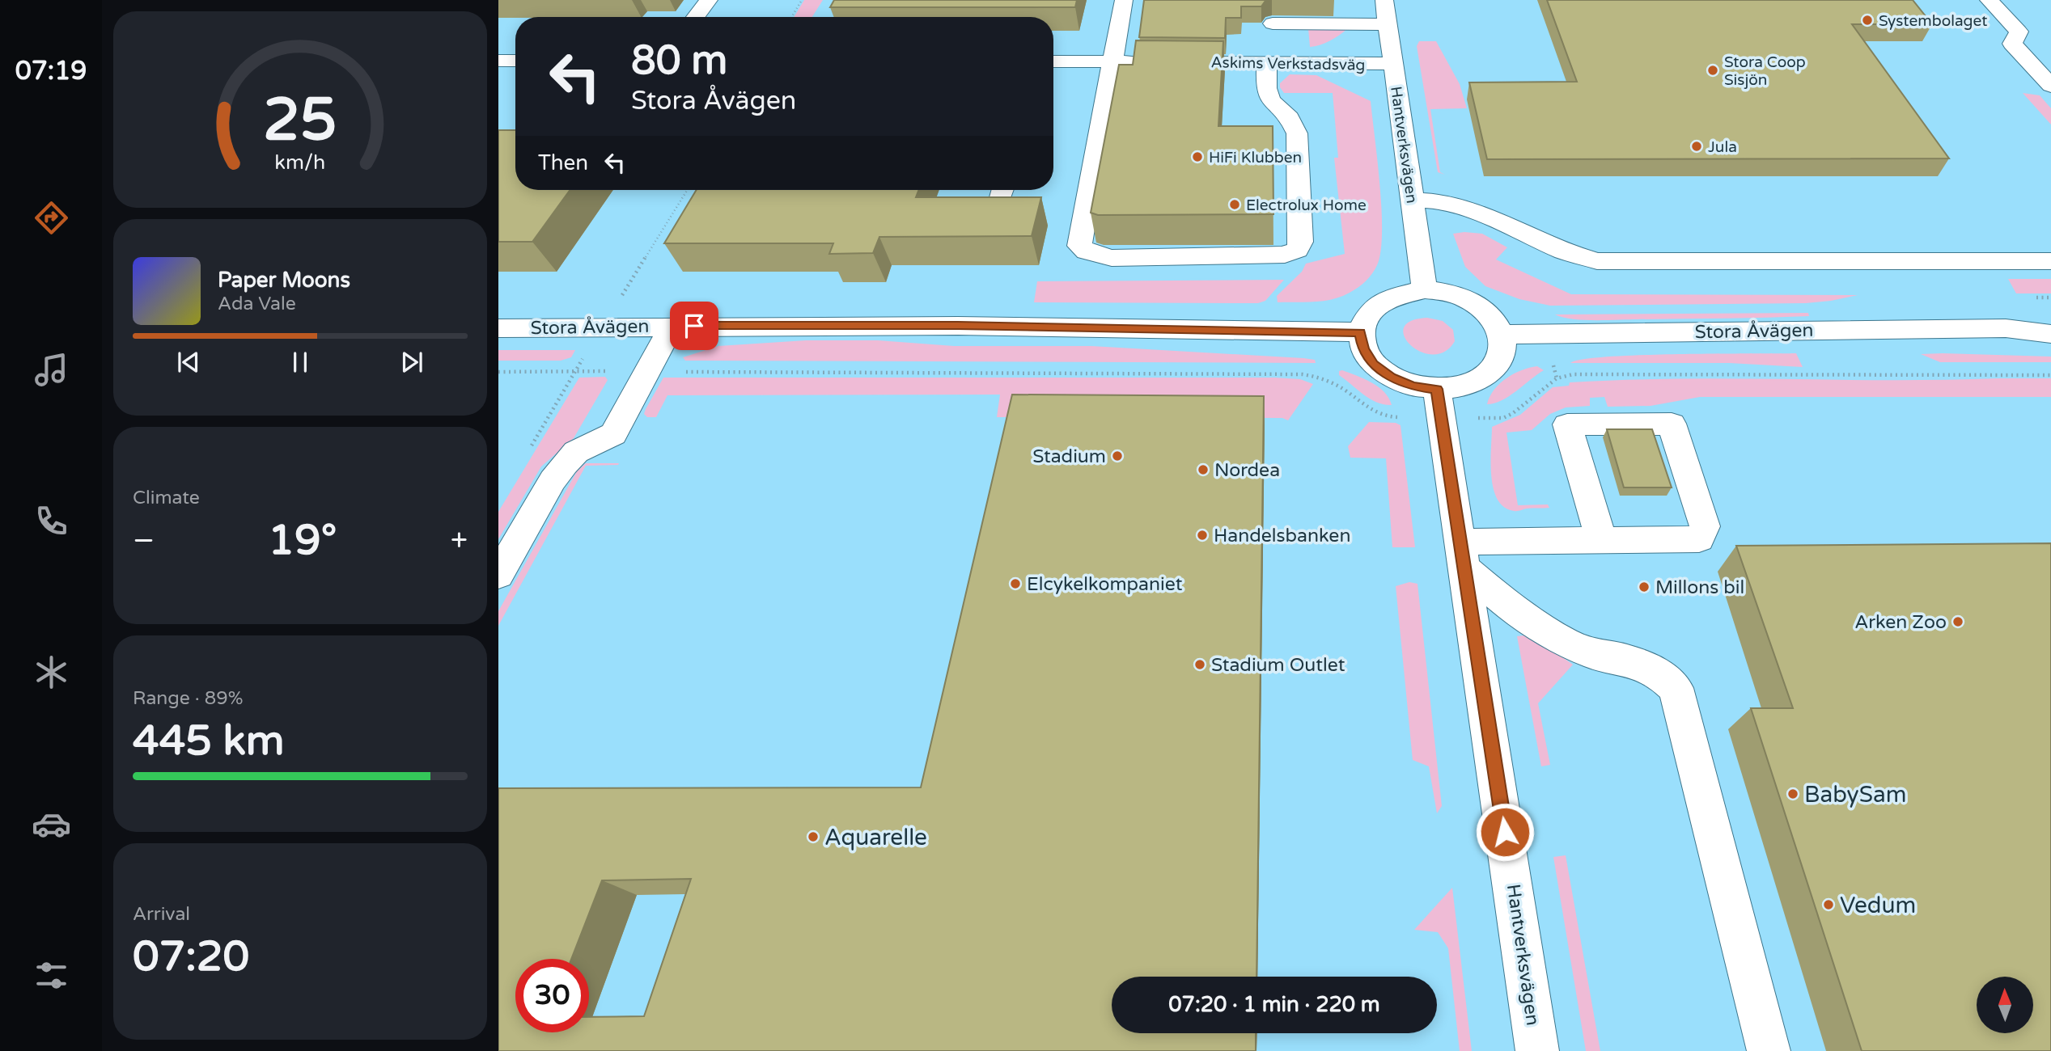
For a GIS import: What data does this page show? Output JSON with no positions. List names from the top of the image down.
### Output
{
  "streets": {
    "street": ["Askims Verkstadsväg", "Hantverksvägen", "Stora Åvägen"]
  },
  "crossings": [
    ["Askims Verkstadsväg", "Hantverksvägen"],
    ["Hantverksvägen", "Stora Åvägen"]
  ],
  "places": [
    "Systembolaget",
    "Stora Coop Sisjön",
    "Jula",
    "HiFi Klubben",
    "Electrolux Home",
    "Stadium",
    "Nordea",
    "Handelsbanken",
    "Elcykelkompaniet",
    "Millons bil",
    "Arken Zoo",
    "Stadium Outlet",
    "BabySam",
    "Aquarelle",
    "Vedum"
  ],
  "north": "top",
  "page": {
    "tabs": "07:19",
    "turn": ["80 m", "Stora Åvägen"],
    "then": "Then",
    "song": ["Paper Moons", "Ada Vale"],
    "tile": [
      "Climate",
      ["Range · 89%", "445 km"],
      ["Arrival", "07:20"]
    ],
    "heat": ["−", "19°", "+"],
    "limit": "30",
    "trip": "07:20 · 1 min · 220 m",
    "gauge": ["25", "km/h"]
  }
}
